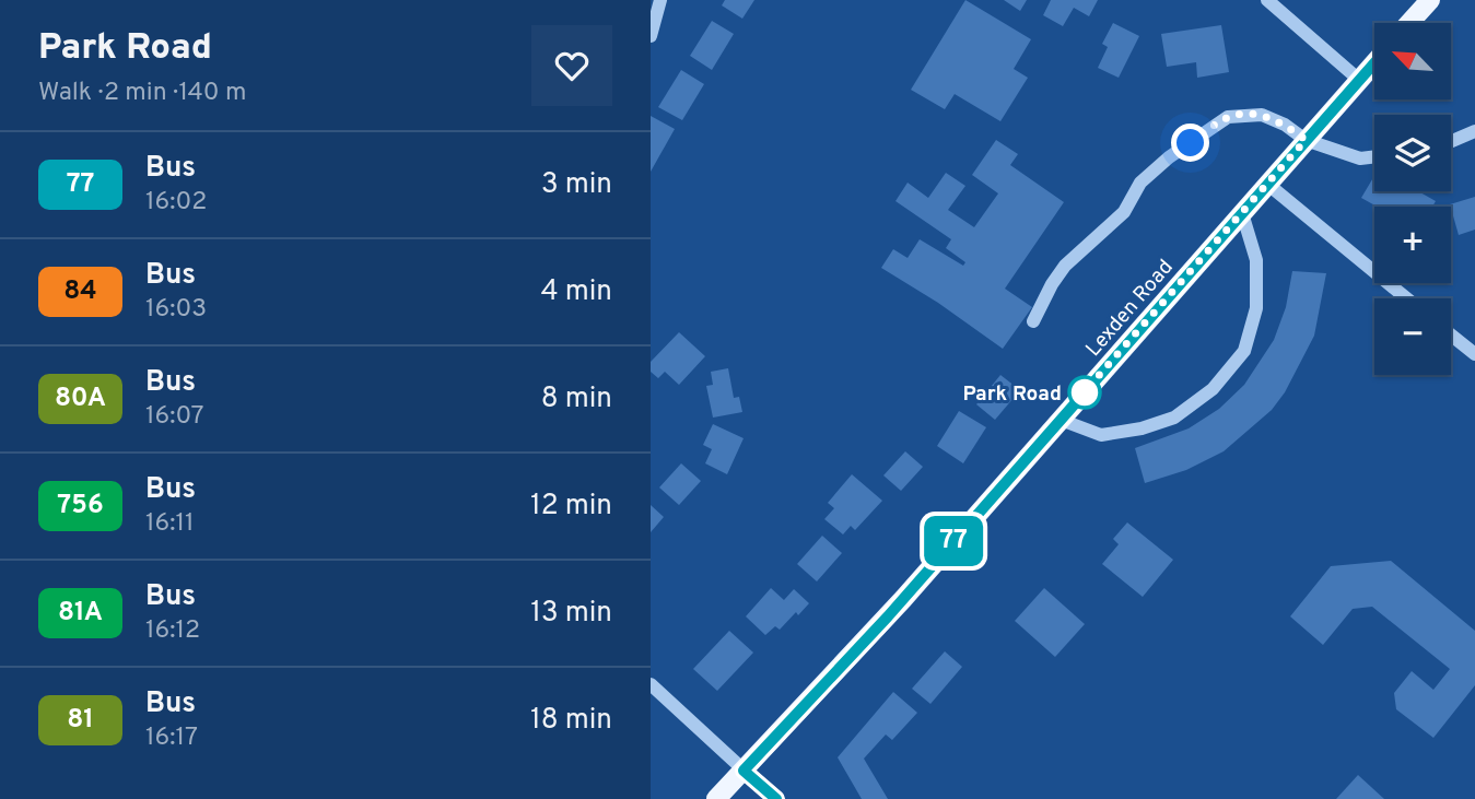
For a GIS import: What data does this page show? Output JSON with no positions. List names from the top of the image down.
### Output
{
  "streets": {
    "main road": ["Lexden Road"]
  },
  "places": ["Park Road"],
  "lines": ["bus line 77"],
  "north": "top left",
  "page": {
    "heading": ["Park Road", "Walk · 2 min · 140 m"],
    "on_map": "77",
    "map_buttons": ["+", "−"],
    "list": [
      {
        "mark": "77",
        "name": "Bus",
        "note": "16:02",
        "value": "3 min"
      },
      {
        "mark": "84",
        "name": "Bus",
        "note": "16:03",
        "value": "4 min"
      },
      {
        "mark": "80A",
        "name": "Bus",
        "note": "16:07",
        "value": "8 min"
      },
      {
        "mark": "756",
        "name": "Bus",
        "note": "16:11",
        "value": "12 min"
      },
      {
        "mark": "81A",
        "name": "Bus",
        "note": "16:12",
        "value": "13 min"
      },
      {
        "mark": "81",
        "name": "Bus",
        "note": "16:17",
        "value": "18 min"
      }
    ]
  }
}
